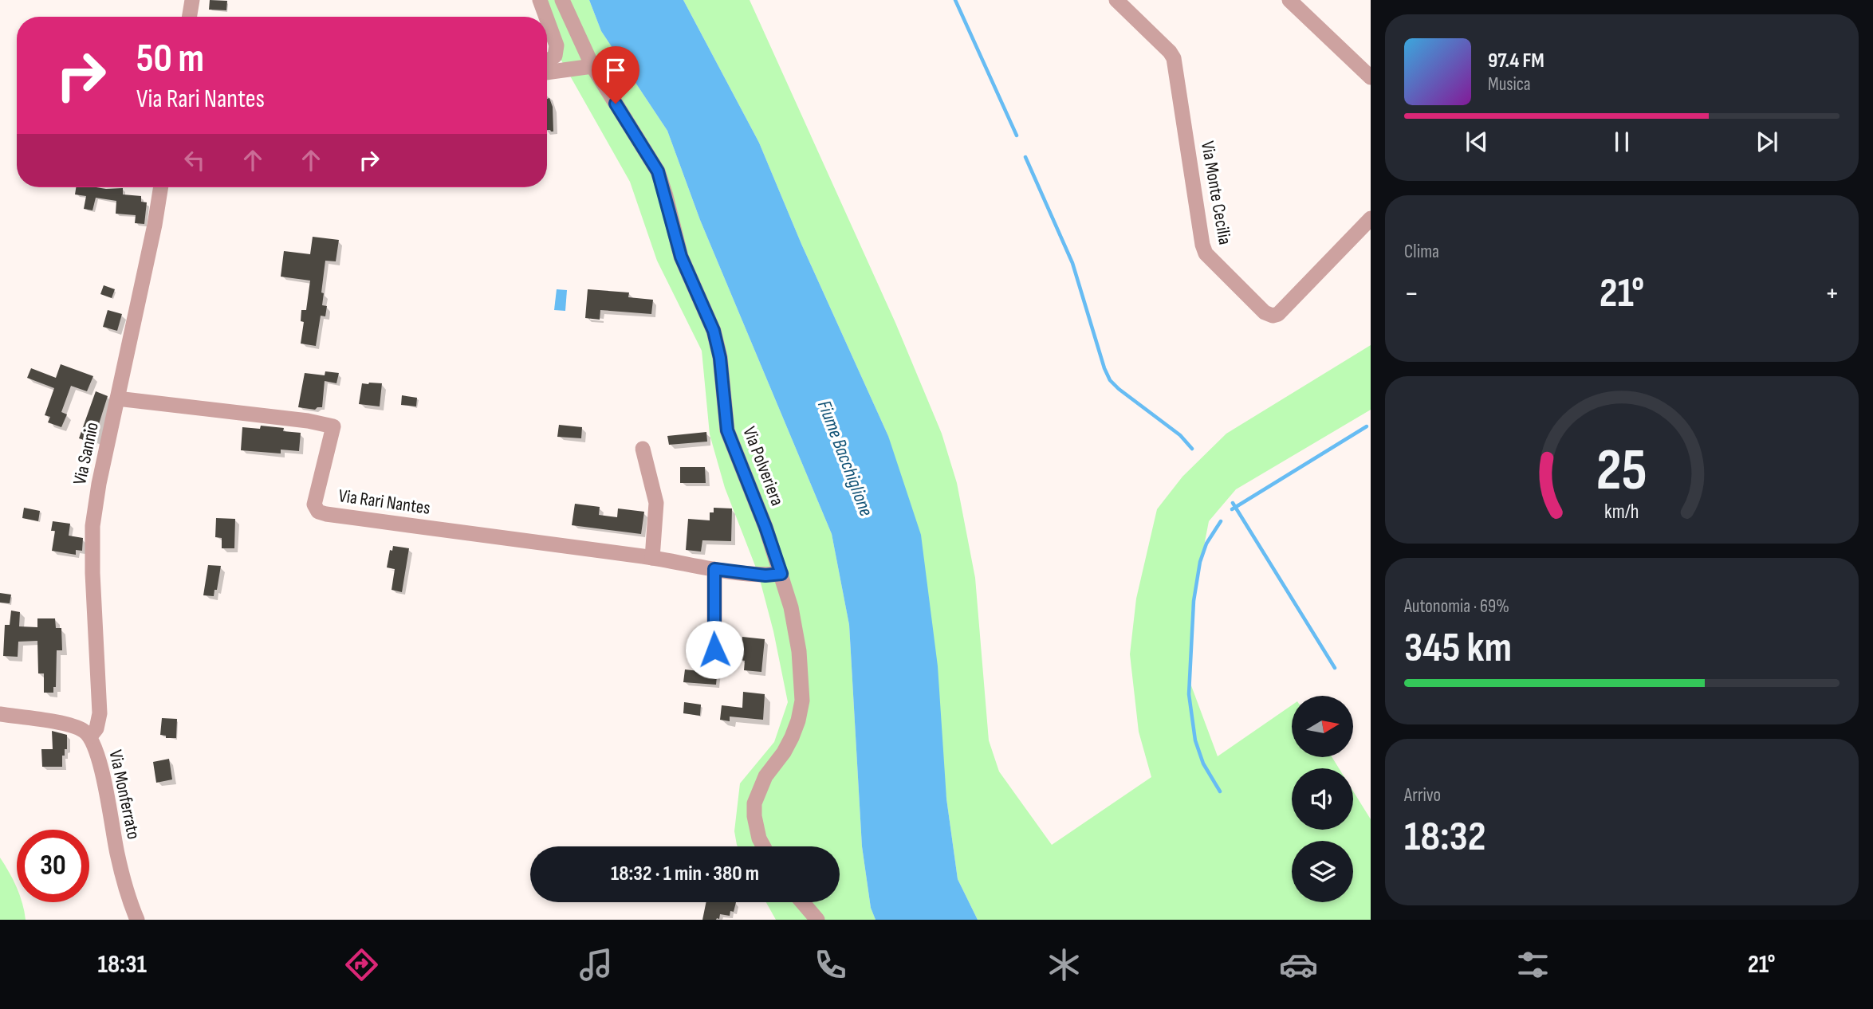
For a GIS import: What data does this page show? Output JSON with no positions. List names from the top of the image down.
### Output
{
  "streets": {
    "street": [
      "Via Monte Cecilia",
      "Via Sannio",
      "Via Polveriera",
      "Via Rari Nantes",
      "Via Monferrato"
    ]
  },
  "crossings": [
    ["Via Sannio", "Via Rari Nantes"],
    ["Via Sannio", "Via Monferrato"],
    ["Via Polveriera", "Via Rari Nantes"]
  ],
  "water": ["Fiume Bacchiglione"],
  "north": "right",
  "page": {
    "turn": ["50 m", "Via Rari Nantes"],
    "song": ["97.4 FM", "Musica"],
    "tile": [
      "Clima",
      ["Autonomia · 69%", "345 km"],
      ["Arrivo", "18:32"]
    ],
    "heat": ["−", "21°", "+"],
    "limit": "30",
    "trip": "18:32 · 1 min · 380 m",
    "tabs": ["18:31", "21°"],
    "gauge": ["25", "km/h"]
  }
}
